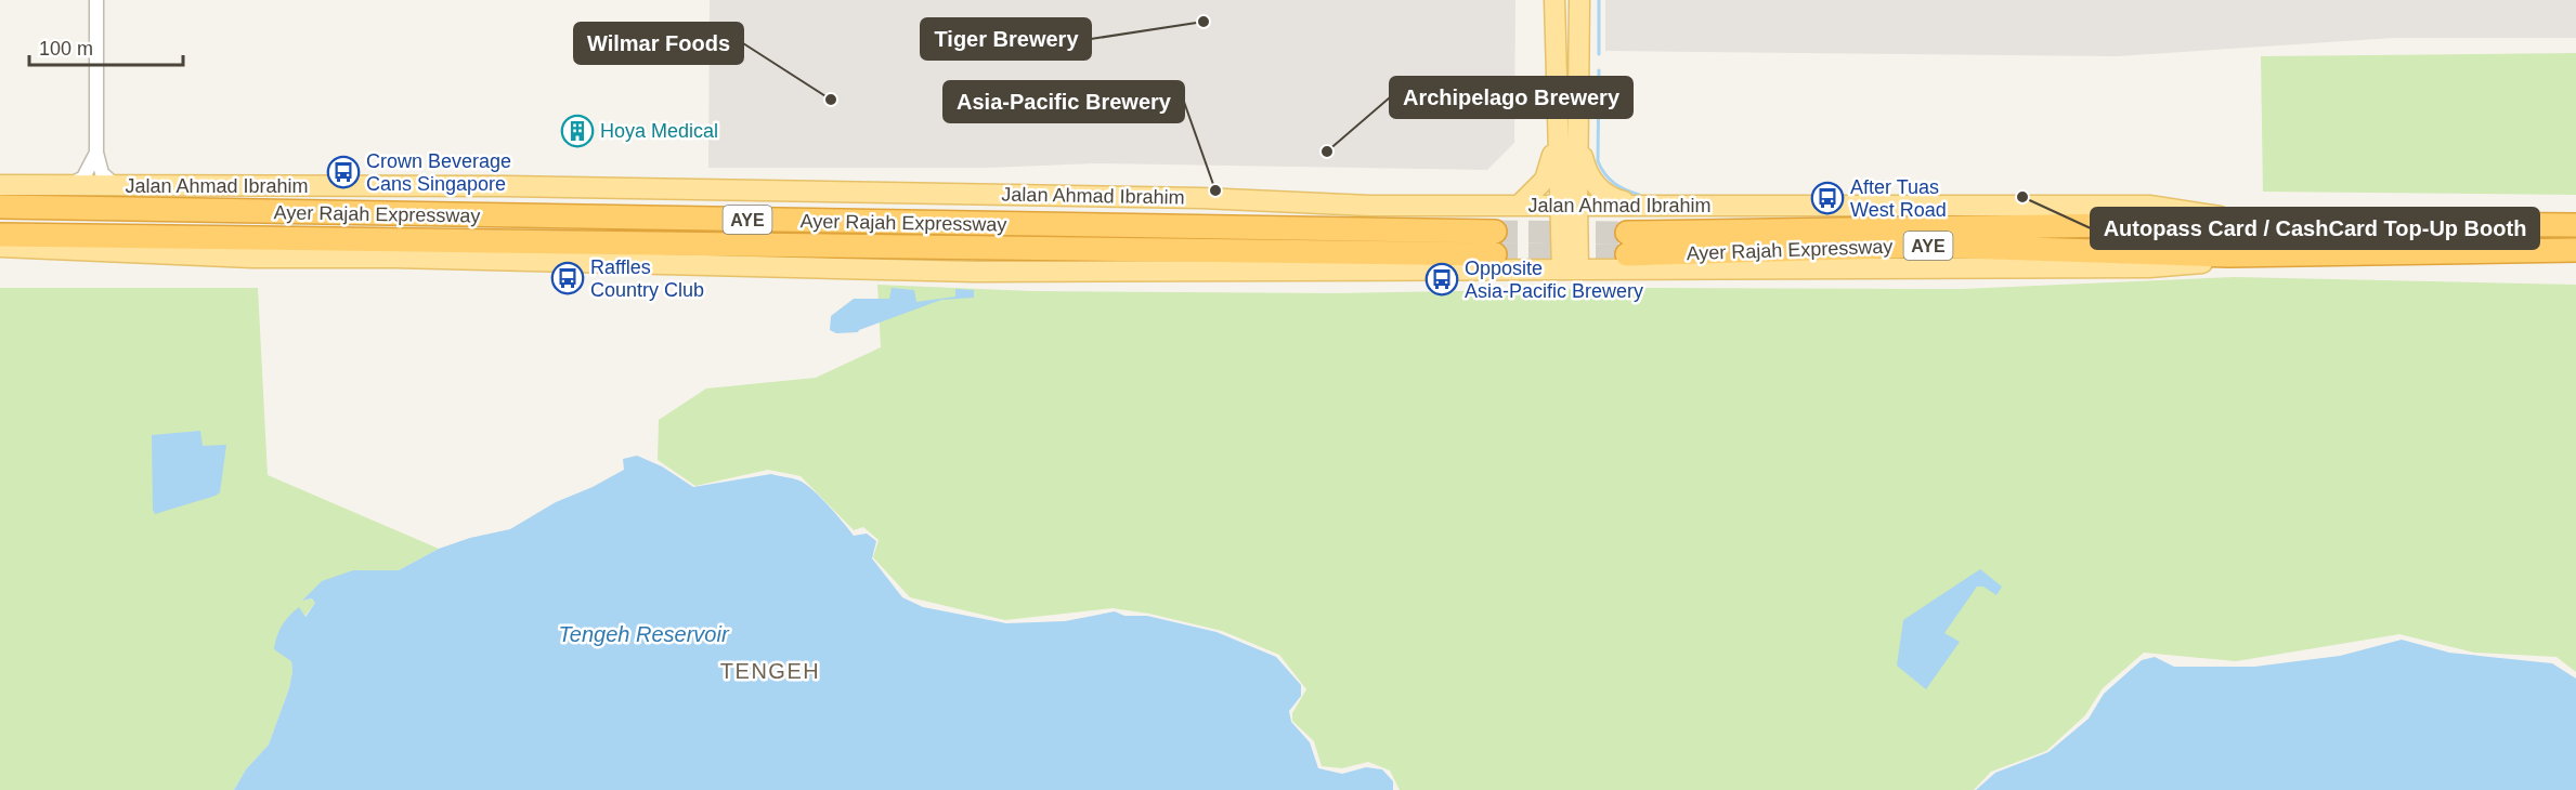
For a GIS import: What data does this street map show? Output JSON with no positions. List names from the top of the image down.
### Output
{
  "streets": {
    "highway": ["Ayer Rajah Expressway", "AYE"],
    "main road": ["Jalan Ahmad Ibrahim"]
  },
  "crossings": [
    ["Jalan Ahmad Ibrahim", "Ayer Rajah Expressway"]
  ],
  "districts": ["TENGEH"],
  "water": ["Tengeh Reservoir"],
  "places": {
    "other": [
      "Tiger Brewery",
      "Wilmar Foods",
      "Archipelago Brewery",
      "Asia-Pacific Brewery",
      "Autopass Card / CashCard Top-Up Booth"
    ],
    "building": ["Hoya Medical"],
    "bus stop": [
      "Crown Beverage Cans Singapore",
      "After Tuas West Road",
      "Raffles Country Club",
      "Opposite Asia-Pacific Brewery"
    ]
  },
  "scale_bar": "100 m"
}
